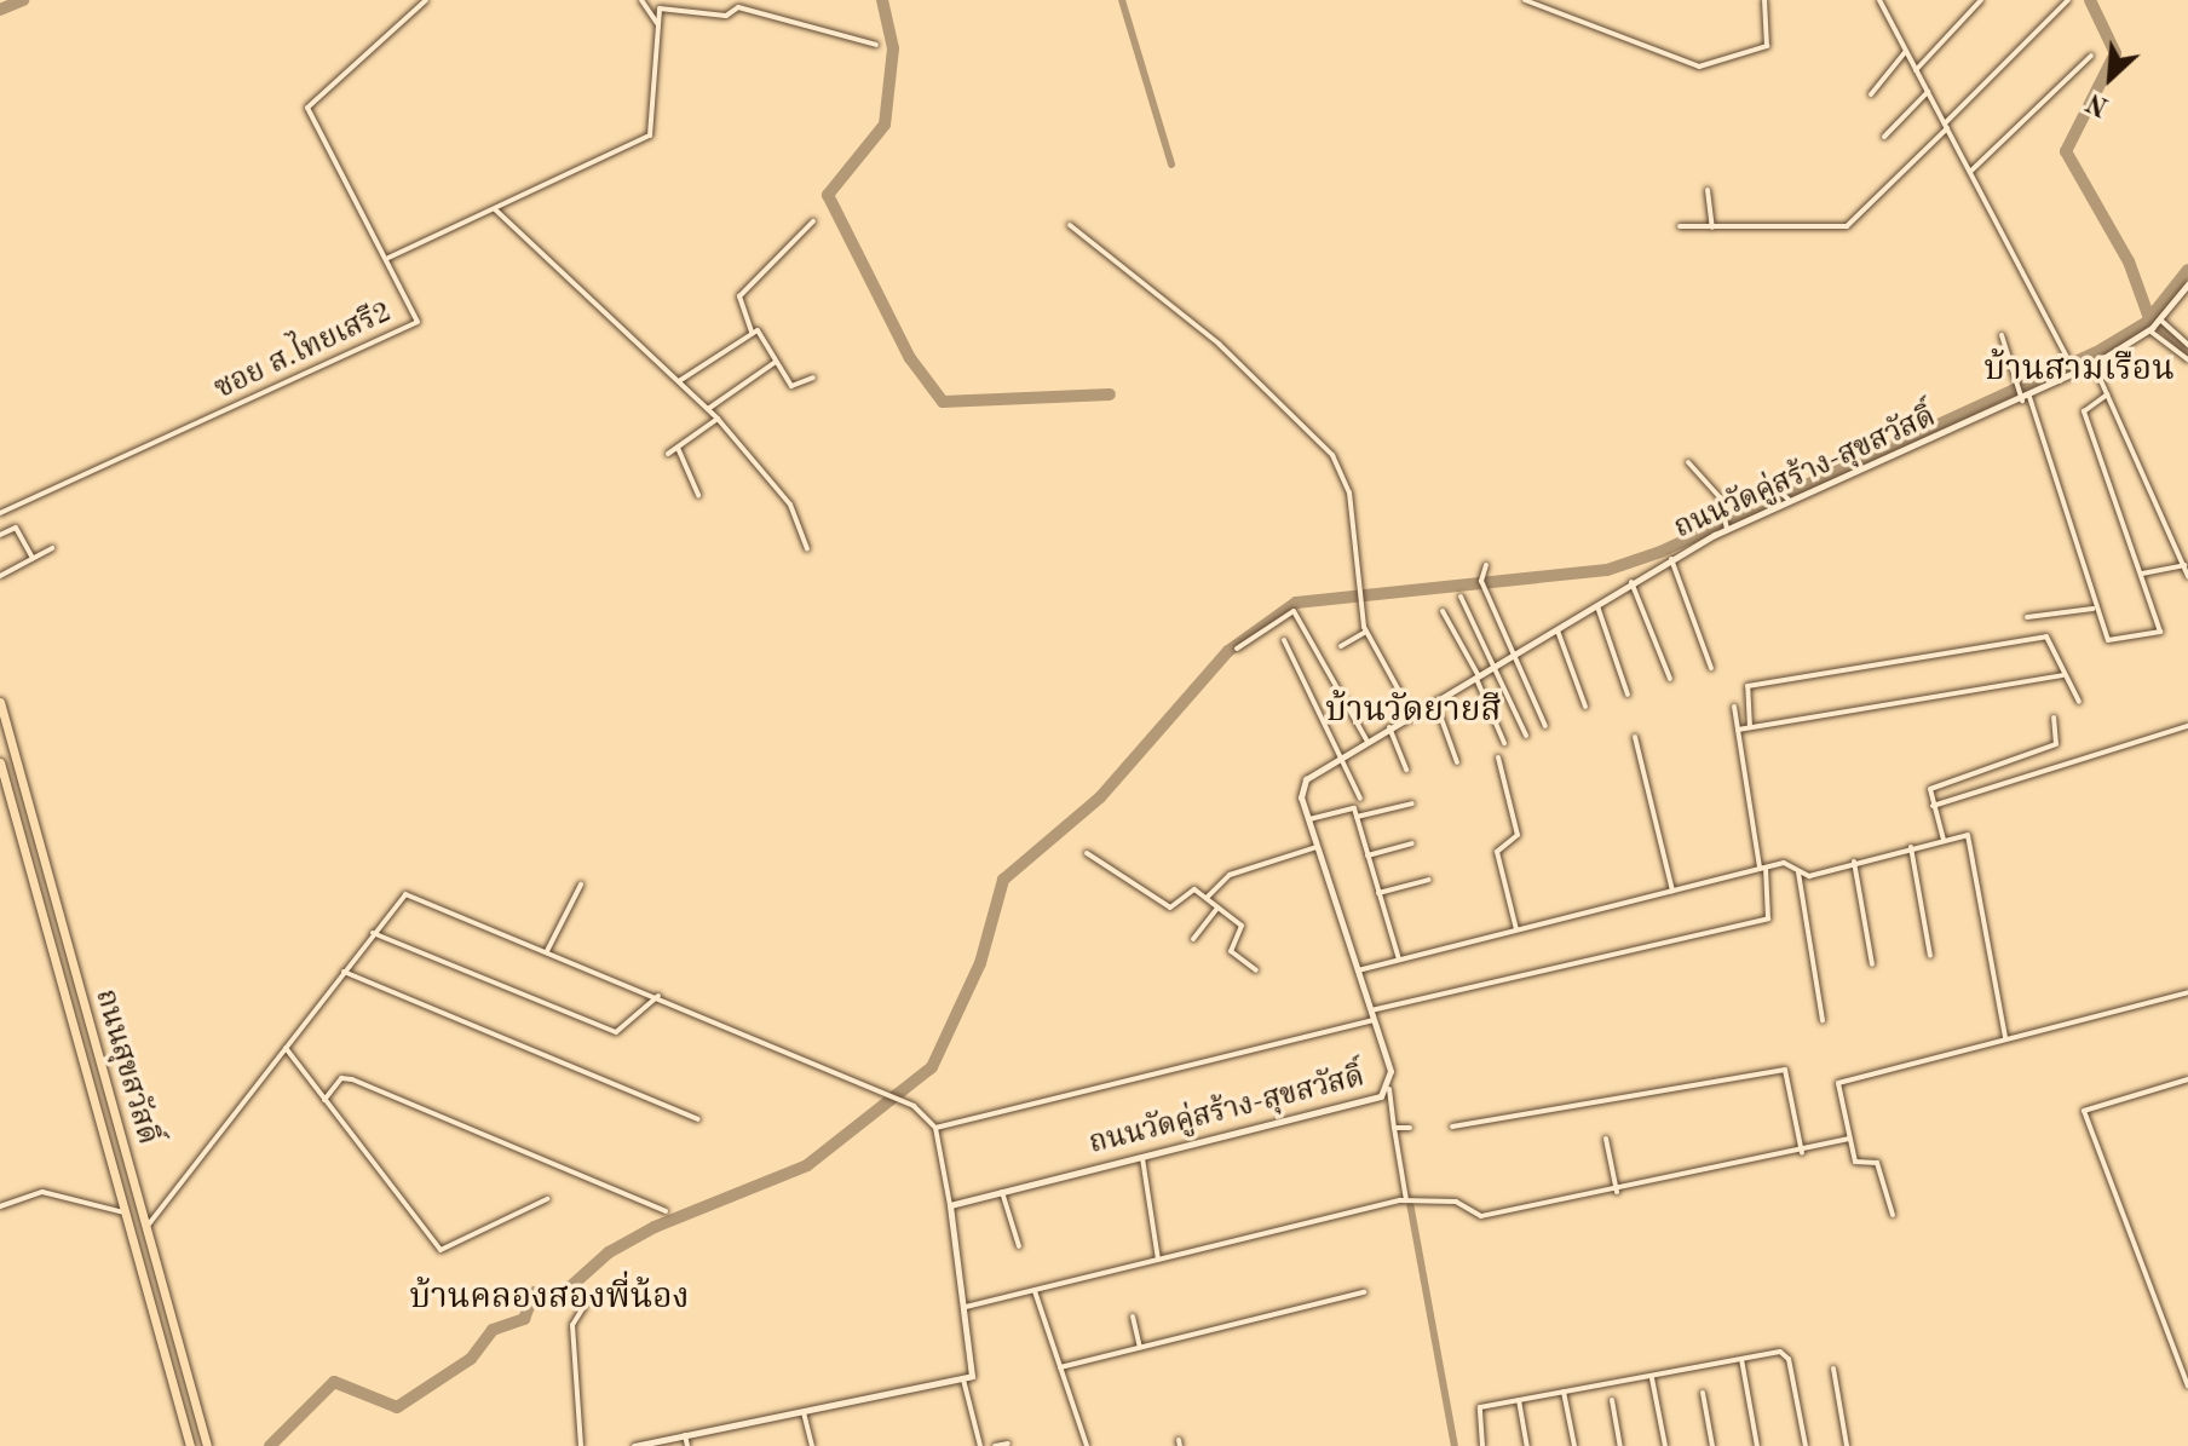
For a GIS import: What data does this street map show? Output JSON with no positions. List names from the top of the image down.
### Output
{
  "streets": {
    "main road": ["ถนนสุขสวัสดิ์"],
    "street": ["ซอย ส.ไทยเสรี2", "ถนนวัดคู่สร้าง-สุขสวัสดิ์"]
  },
  "districts": ["บ้านสามเรือน", "บ้านวัดยายสี", "บ้านคลองสองพี่น้อง"],
  "north": "bottom left"
}
